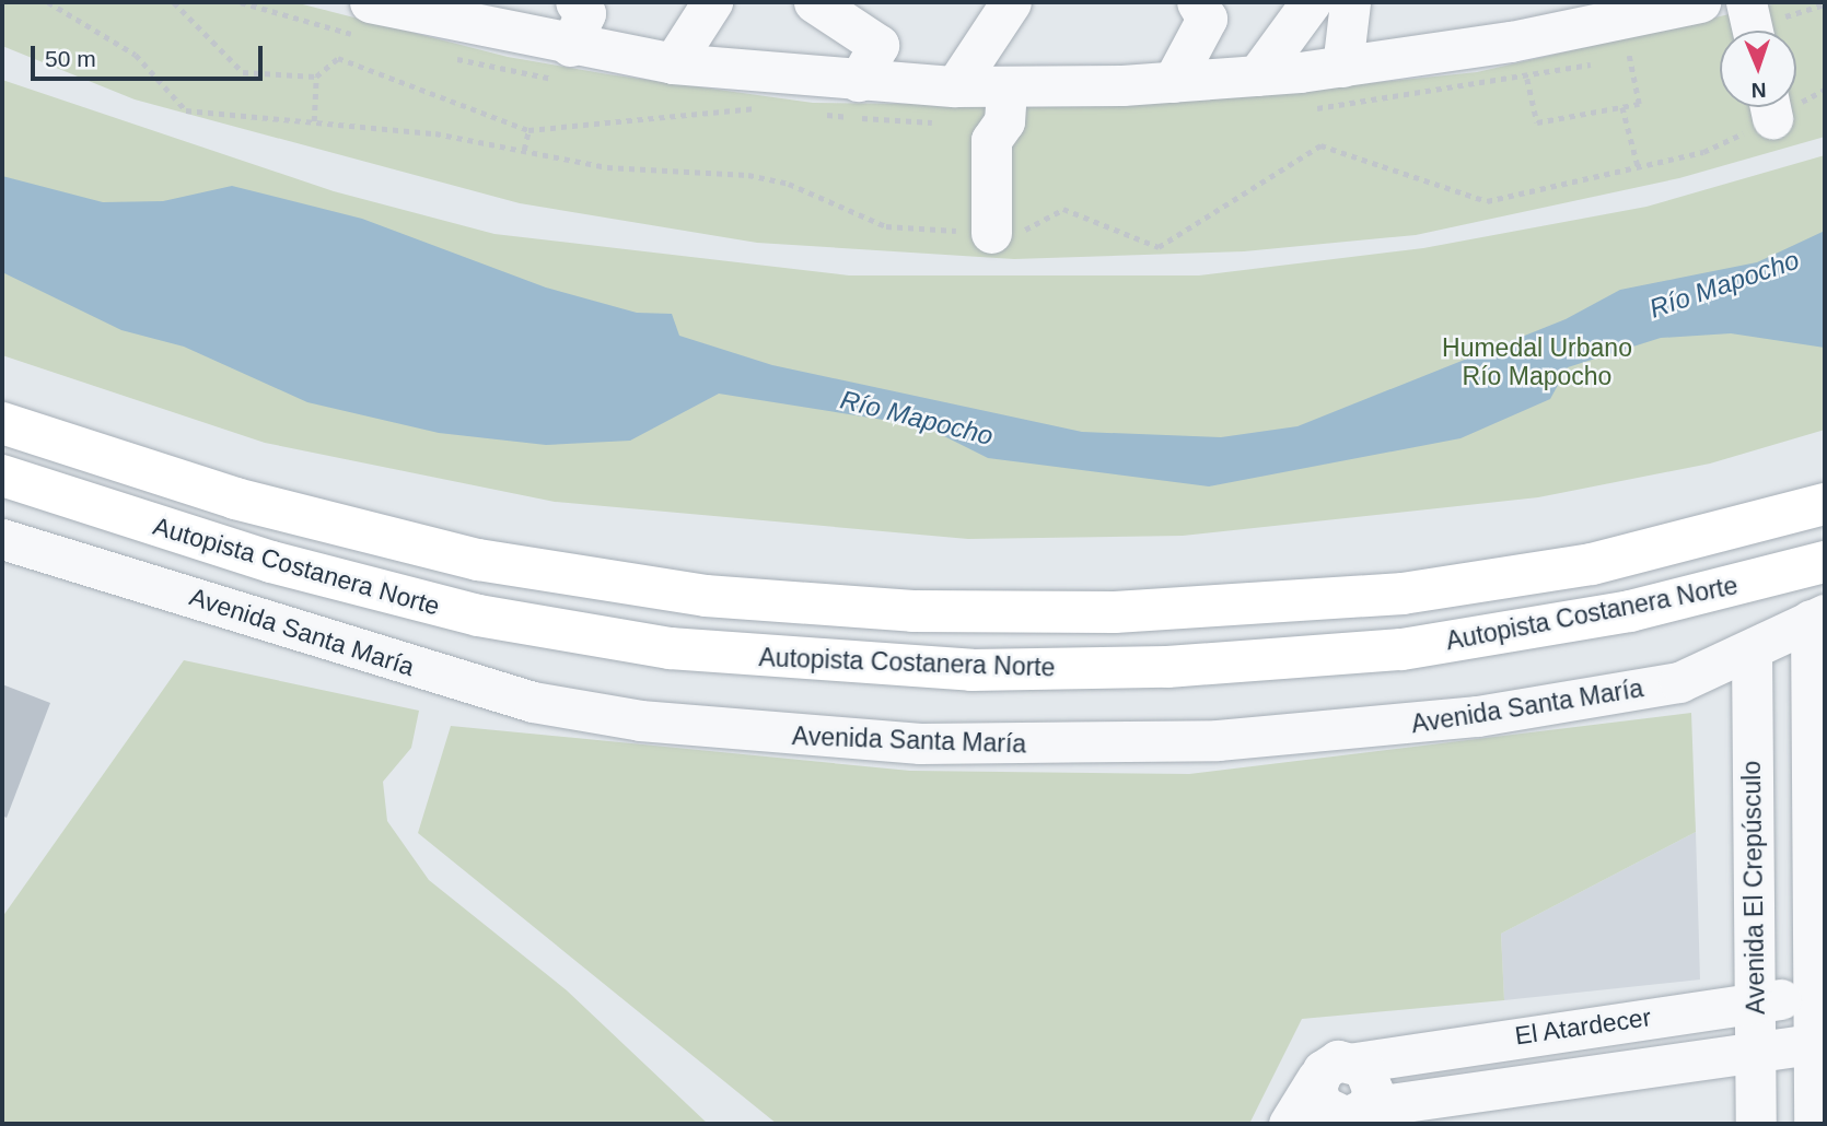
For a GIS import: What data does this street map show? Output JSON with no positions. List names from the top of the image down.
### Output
{
  "streets": {
    "highway": ["Autopista Costanera Norte"],
    "street": ["Avenida Santa María", "Avenida El Crepúsculo", "El Atardecer"]
  },
  "crossings": [
    ["Avenida Santa María", "Avenida El Crepúsculo"],
    ["Avenida El Crepúsculo", "El Atardecer"]
  ],
  "water": ["Río Mapocho"],
  "parks": ["Humedal Urbano Río Mapocho"],
  "scale_bar": "50 m",
  "north": "bottom"
}
